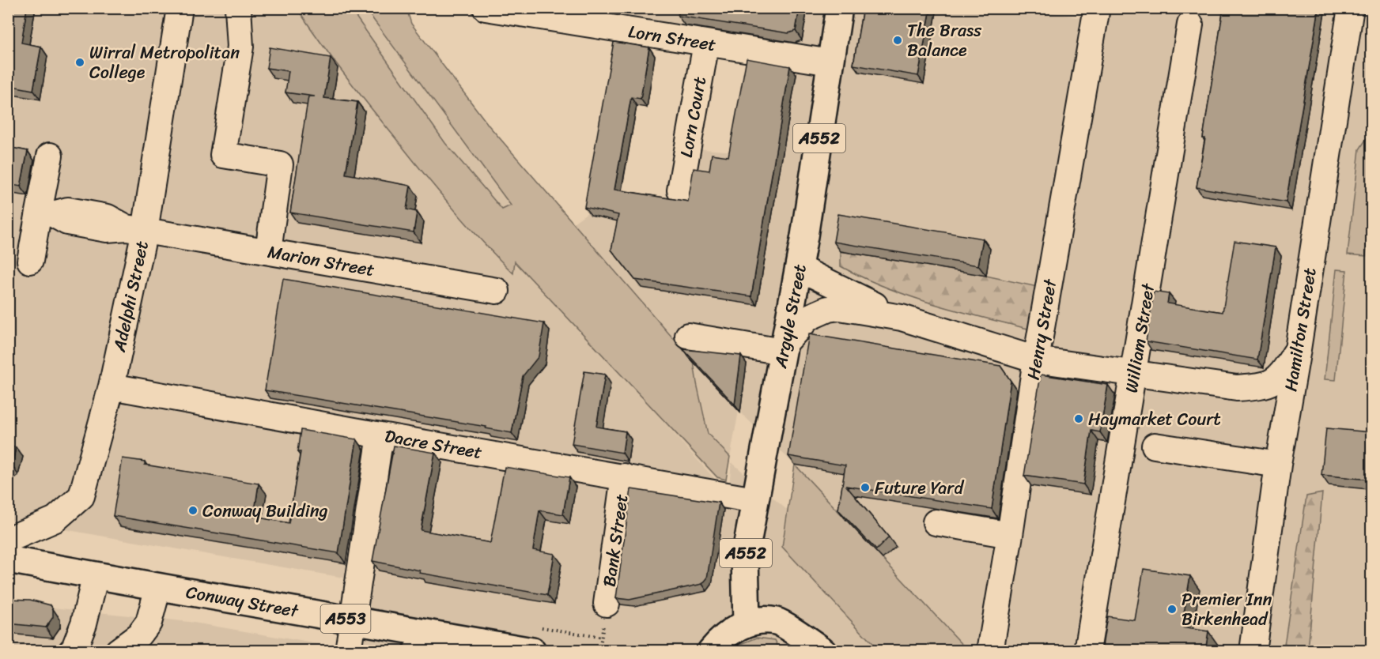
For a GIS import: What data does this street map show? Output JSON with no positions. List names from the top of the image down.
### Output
{
  "streets": {
    "main road": [
      "A552",
      "Argyle Street",
      "Conway Street",
      "A553"
    ],
    "street": [
      "Lorn Street",
      "Lorn Court",
      "Marion Street",
      "Adelphi Street",
      "Henry Street",
      "Hamilton Street",
      "William Street",
      "Dacre Street",
      "Bank Street"
    ]
  },
  "crossings": [
    ["Lorn Street", "Lorn Court"],
    ["Lorn Street", "Argyle Street"],
    ["Marion Street", "Adelphi Street"],
    ["Adelphi Street", "Dacre Street"],
    ["Adelphi Street", "Conway Street"],
    ["Argyle Street", "Dacre Street"],
    ["Dacre Street", "Bank Street"]
  ],
  "places": [
    "The Brass Balance",
    "Wirral Metropolitan College",
    "Haymarket Court",
    "Future Yard",
    "Conway Building",
    "Premier Inn Birkenhead"
  ]
}
